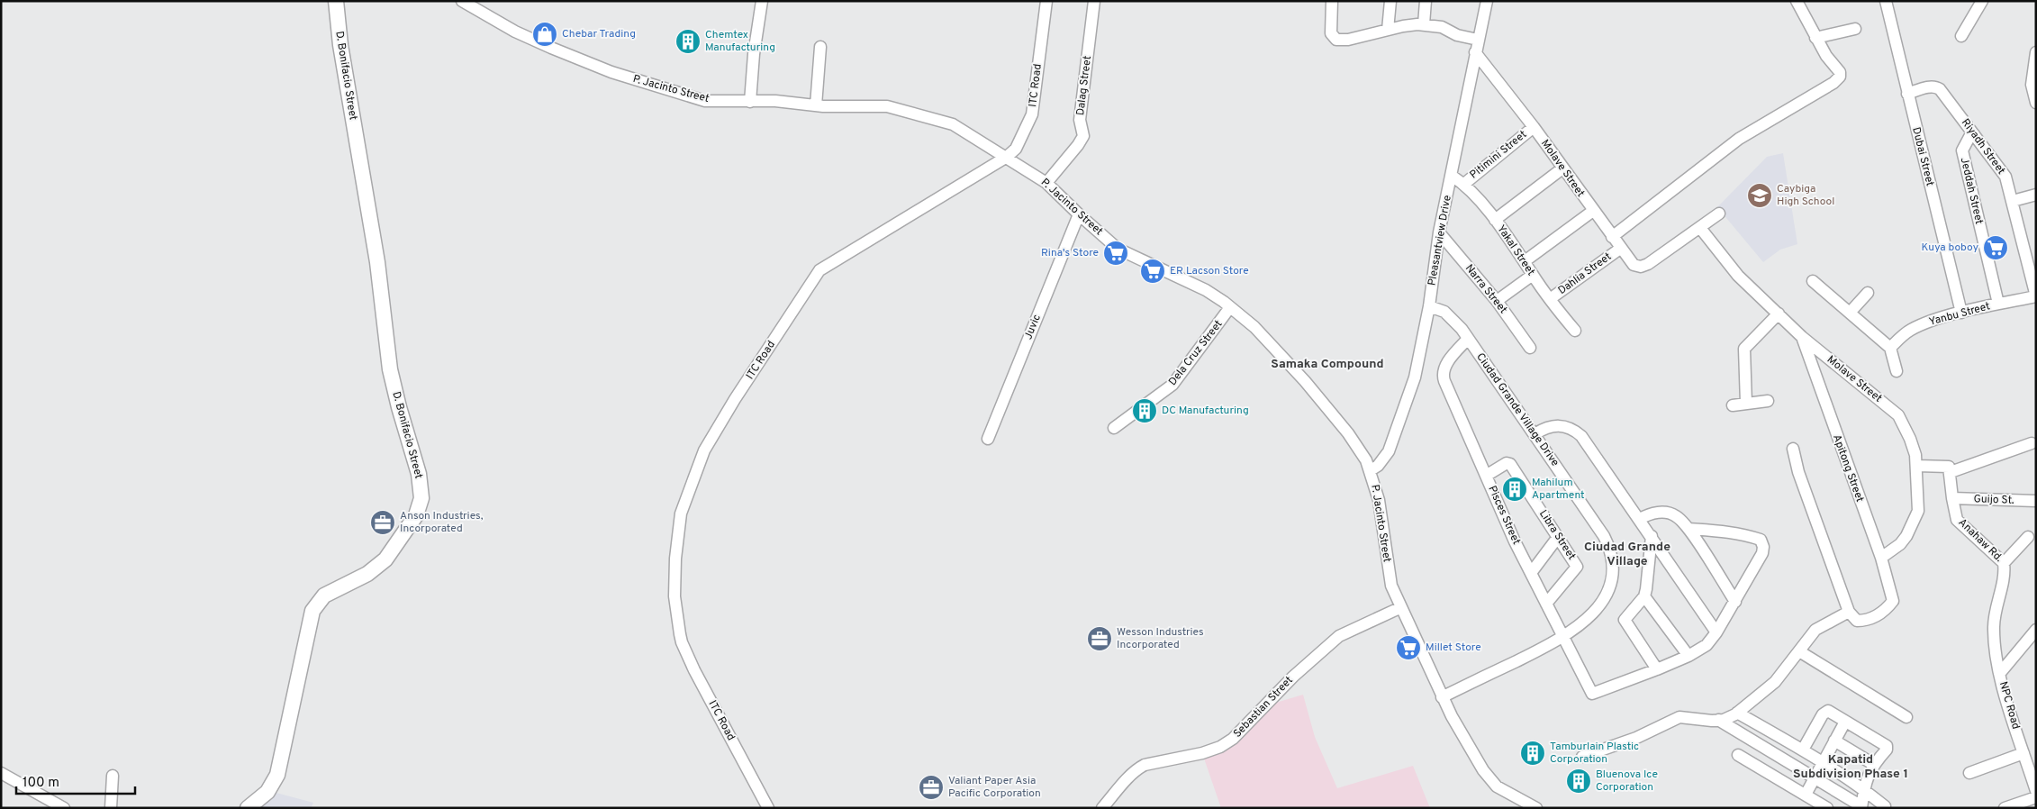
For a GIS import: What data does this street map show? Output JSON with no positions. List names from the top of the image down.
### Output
{
  "streets": {
    "main road": ["D. Bonifacio Street"],
    "street": [
      "ITC Road",
      "Dalag Street",
      "P. Jacinto Street",
      "Riyadh Street",
      "Pitimini Street",
      "Dubai Street",
      "Molave Street",
      "Jeddah Street",
      "Pleasantview Drive",
      "Yakal Street",
      "Dahlia Street",
      "Narra Street",
      "Yanbu Street",
      "Juvic",
      "Dela Cruz Street",
      "Ciudad Grande Village Drive",
      "Apitong Street",
      "Guijo St.",
      "Pisces Street",
      "Libra Street",
      "Anahaw Rd.",
      "NPC Road",
      "Sebastian Street"
    ]
  },
  "crossings": [
    ["ITC Road", "P. Jacinto Street"],
    ["Dalag Street", "P. Jacinto Street"],
    ["P. Jacinto Street", "Pleasantview Drive"],
    ["P. Jacinto Street", "Juvic"],
    ["P. Jacinto Street", "Dela Cruz Street"],
    ["P. Jacinto Street", "Ciudad Grande Village Drive"],
    ["P. Jacinto Street", "Sebastian Street"],
    ["Riyadh Street", "Dubai Street"],
    ["Riyadh Street", "Jeddah Street"],
    ["Riyadh Street", "Yanbu Street"],
    ["Pitimini Street", "Molave Street"],
    ["Pitimini Street", "Yakal Street"],
    ["Dubai Street", "Yanbu Street"],
    ["Molave Street", "Pleasantview Drive"],
    ["Molave Street", "Dahlia Street"],
    ["Molave Street", "Apitong Street"],
    ["Jeddah Street", "Yanbu Street"],
    ["Pleasantview Drive", "Yakal Street"],
    ["Pleasantview Drive", "Narra Street"],
    ["Pleasantview Drive", "Ciudad Grande Village Drive"],
    ["Yakal Street", "Dahlia Street"],
    ["Ciudad Grande Village Drive", "Pisces Street"],
    ["Guijo St.", "Anahaw Rd."],
    ["Pisces Street", "Libra Street"],
    ["Anahaw Rd.", "NPC Road"]
  ],
  "districts": ["Samaka Compound", "Ciudad Grande Village", "Kapatid Subdivision Phase 1"],
  "places": {
    "shop": ["Chebar Trading"],
    "building": [
      "Chemtex Manufacturing",
      "DC Manufacturing",
      "Mahilum Apartment",
      "Tamburlain Plastic Corporation",
      "Bluenova Ice Corporation"
    ],
    "school or university": ["Caybiga High School"],
    "supermarket": [
      "Kuya boboy",
      "Rina's Store",
      "ER Lacson Store",
      "Millet Store"
    ],
    "office": ["Anson Industries, Incorporated", "Wesson Industries Incorporated", "Valiant Paper Asia Pacific Corporation"]
  },
  "scale_bar": "100 m"
}
